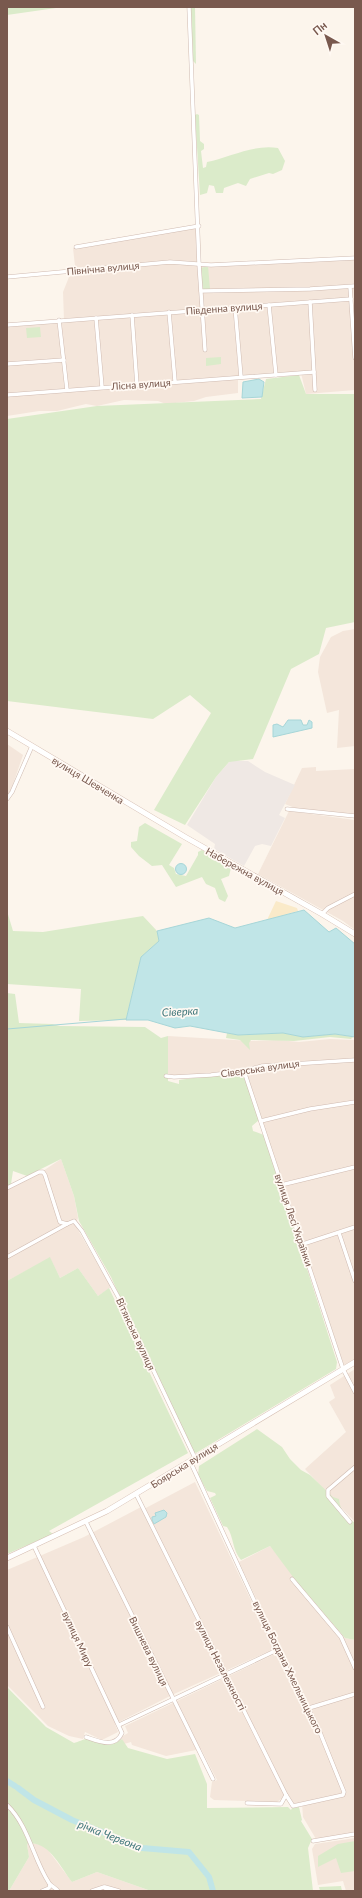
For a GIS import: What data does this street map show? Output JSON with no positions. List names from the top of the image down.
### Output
{
  "streets": {
    "street": [
      "Північна вулиця",
      "Південна вулиця",
      "Лісна вулиця",
      "вулиця Шевченка",
      "Набережна вулиця",
      "Сіверська вулиця",
      "вулиця Лесі Українки",
      "Вітянська вулиця",
      "Боярська вулиця",
      "вулиця Миру",
      "Вишнева вулиця",
      "вулиця Незалежності",
      "вулиця Богдана Хмельницького"
    ]
  },
  "crossings": [
    ["вулиця Шевченка", "Набережна вулиця"],
    ["Сіверська вулиця", "вулиця Лесі Українки"],
    ["вулиця Лесі Українки", "Боярська вулиця"],
    ["Вітянська вулиця", "Боярська вулиця"],
    ["Боярська вулиця", "вулиця Миру"],
    ["Боярська вулиця", "Вишнева вулиця"],
    ["Боярська вулиця", "вулиця Незалежності"],
    ["Боярська вулиця", "вулиця Богдана Хмельницького"],
    ["вулиця Незалежності", "вулиця Богдана Хмельницького"]
  ],
  "water": ["Сіверка", "річка Червона"],
  "north": "top left"
}
